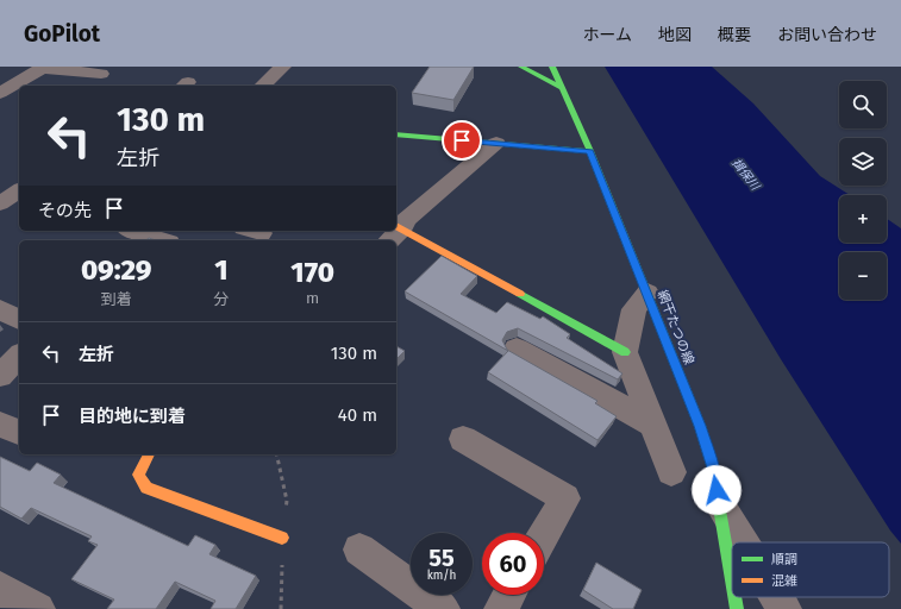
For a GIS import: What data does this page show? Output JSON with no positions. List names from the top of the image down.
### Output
{
  "streets": {
    "street": ["網干たつの線"]
  },
  "water": ["揖保川"],
  "legend": ["順調", "混雑"],
  "page": {
    "header": "GoPilot",
    "nav": [
      "ホーム",
      "地図",
      "概要",
      "お問い合わせ"
    ],
    "map_buttons": ["+", "−"],
    "turn": ["130 m", "左折"],
    "then": "その先",
    "eta": [
      "09:29",
      "到着",
      "1",
      "分",
      "170",
      "m"
    ],
    "list": [
      {
        "name": "左折",
        "value": "130 m"
      },
      {
        "name": "目的地に到着",
        "value": "40 m"
      }
    ],
    "speed": "55 km/h",
    "limit": "60"
  }
}
